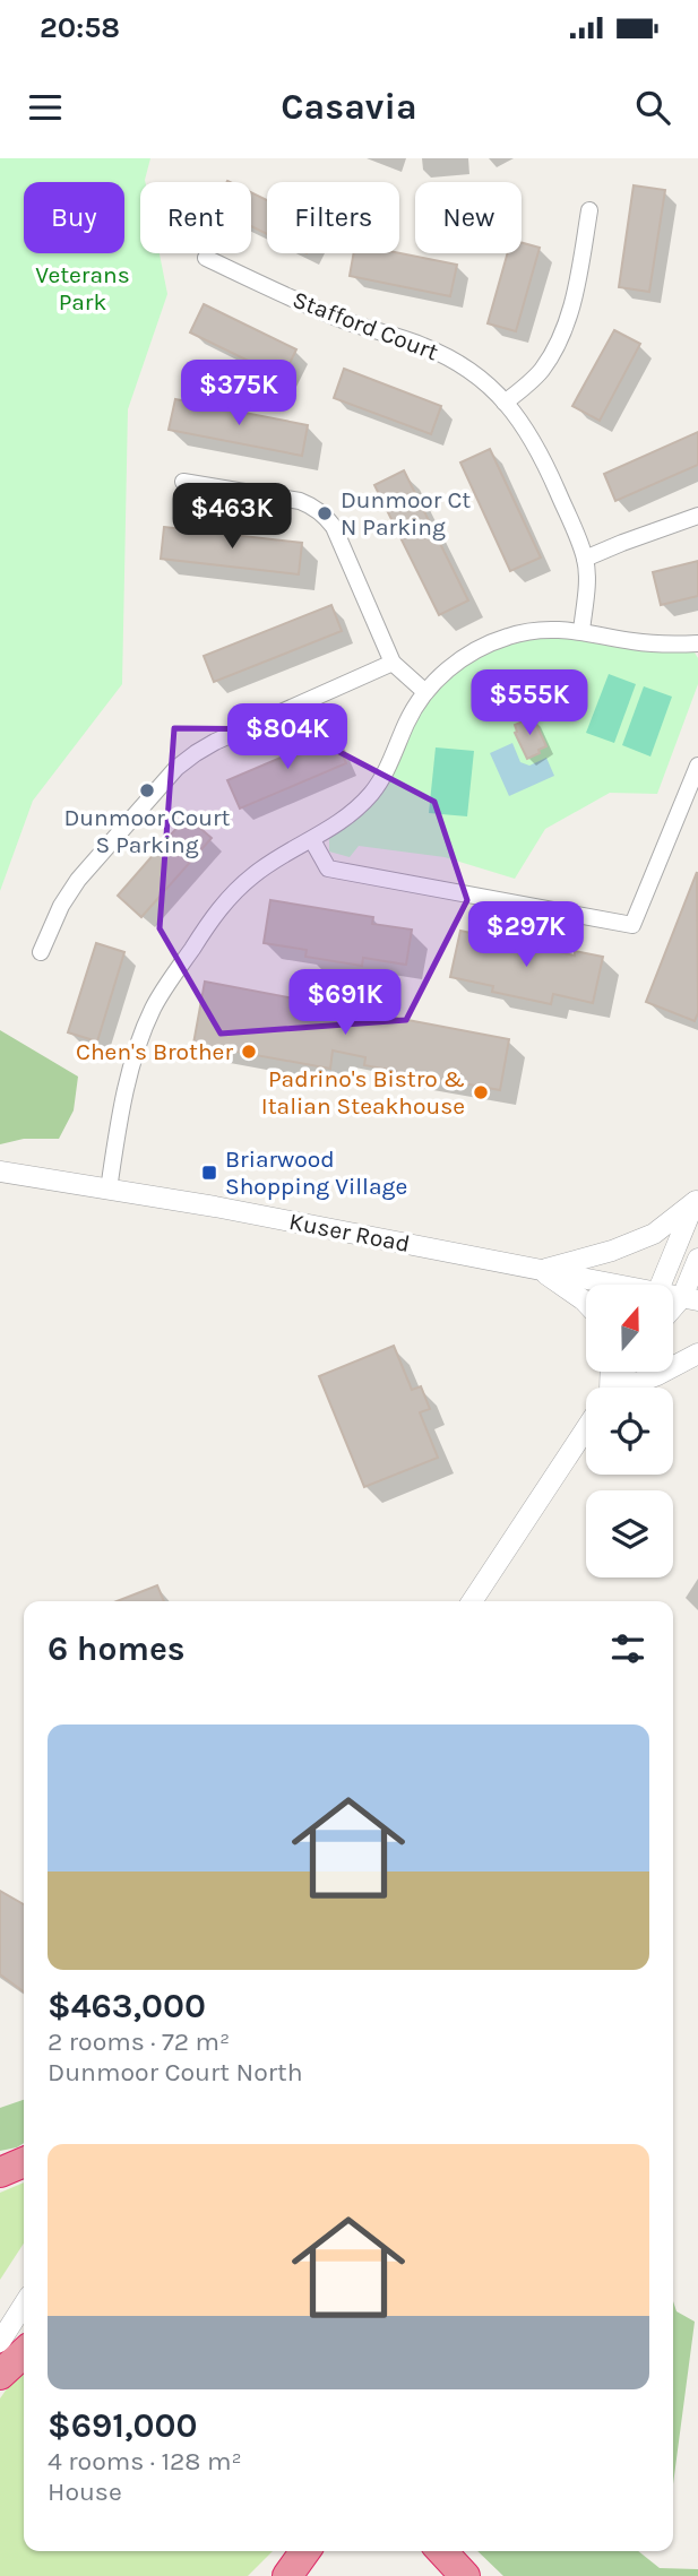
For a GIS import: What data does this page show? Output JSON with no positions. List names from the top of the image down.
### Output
{
  "streets": {
    "street": ["Stafford Court", "Kuser Road"]
  },
  "parks": ["Veterans Park"],
  "places": {
    "other": [
      "Dunmoor Ct N Parking",
      "Dunmoor Court S Parking",
      "Chen's Brother",
      "Padrino's Bistro & Italian Steakhouse"
    ],
    "transit": ["Briarwood Shopping Village"]
  },
  "north": "top",
  "page": {
    "status": "20:58",
    "header": "Casavia",
    "chip": [
      "Buy",
      "Rent",
      "Filters",
      "New"
    ],
    "price": [
      "$375K",
      "$463K",
      "$555K",
      "$804K",
      "$297K",
      "$691K"
    ],
    "heading": "6 homes",
    "list": [
      {
        "name": "$463,000",
        "note": "2 rooms · 72 m² · Dunmoor Court North"
      },
      {
        "name": "$691,000",
        "note": "4 rooms · 128 m² · House"
      }
    ]
  }
}
